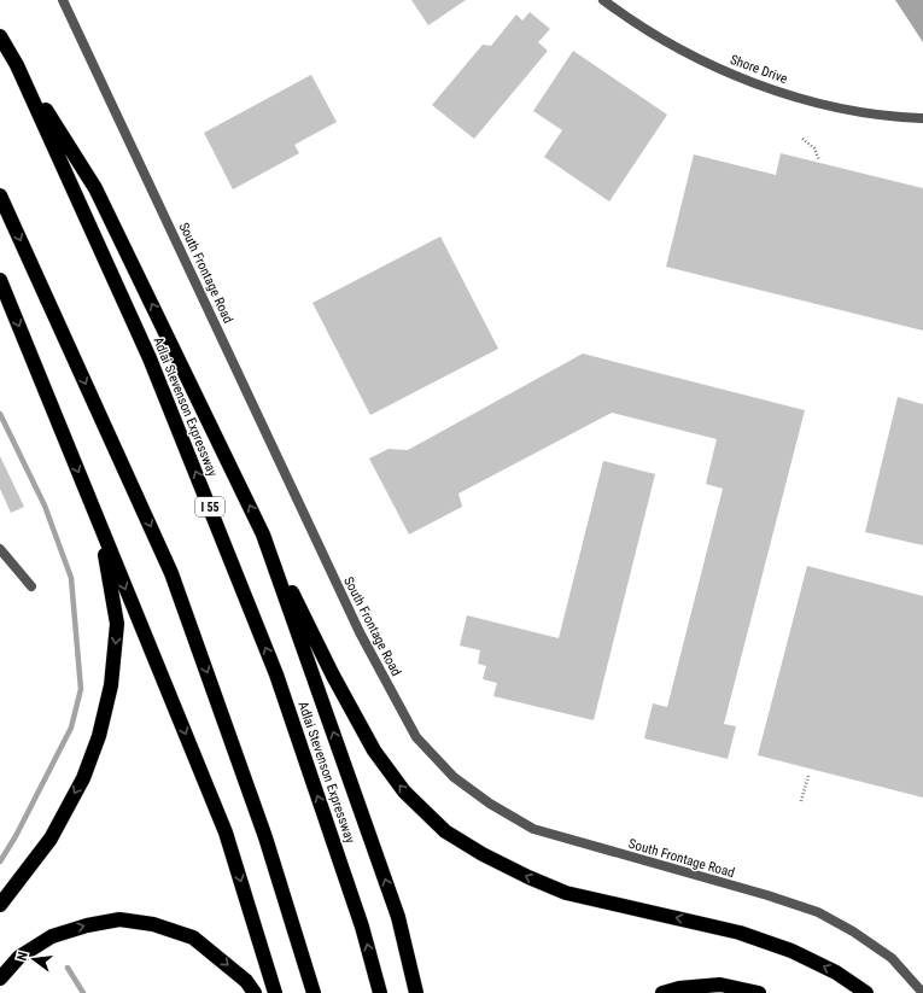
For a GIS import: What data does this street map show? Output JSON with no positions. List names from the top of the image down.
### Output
{
  "streets": {
    "highway": ["Adlai Stevenson Expressway", "I 55"],
    "street": ["Shore Drive", "South Frontage Road"]
  },
  "north": "left"
}
